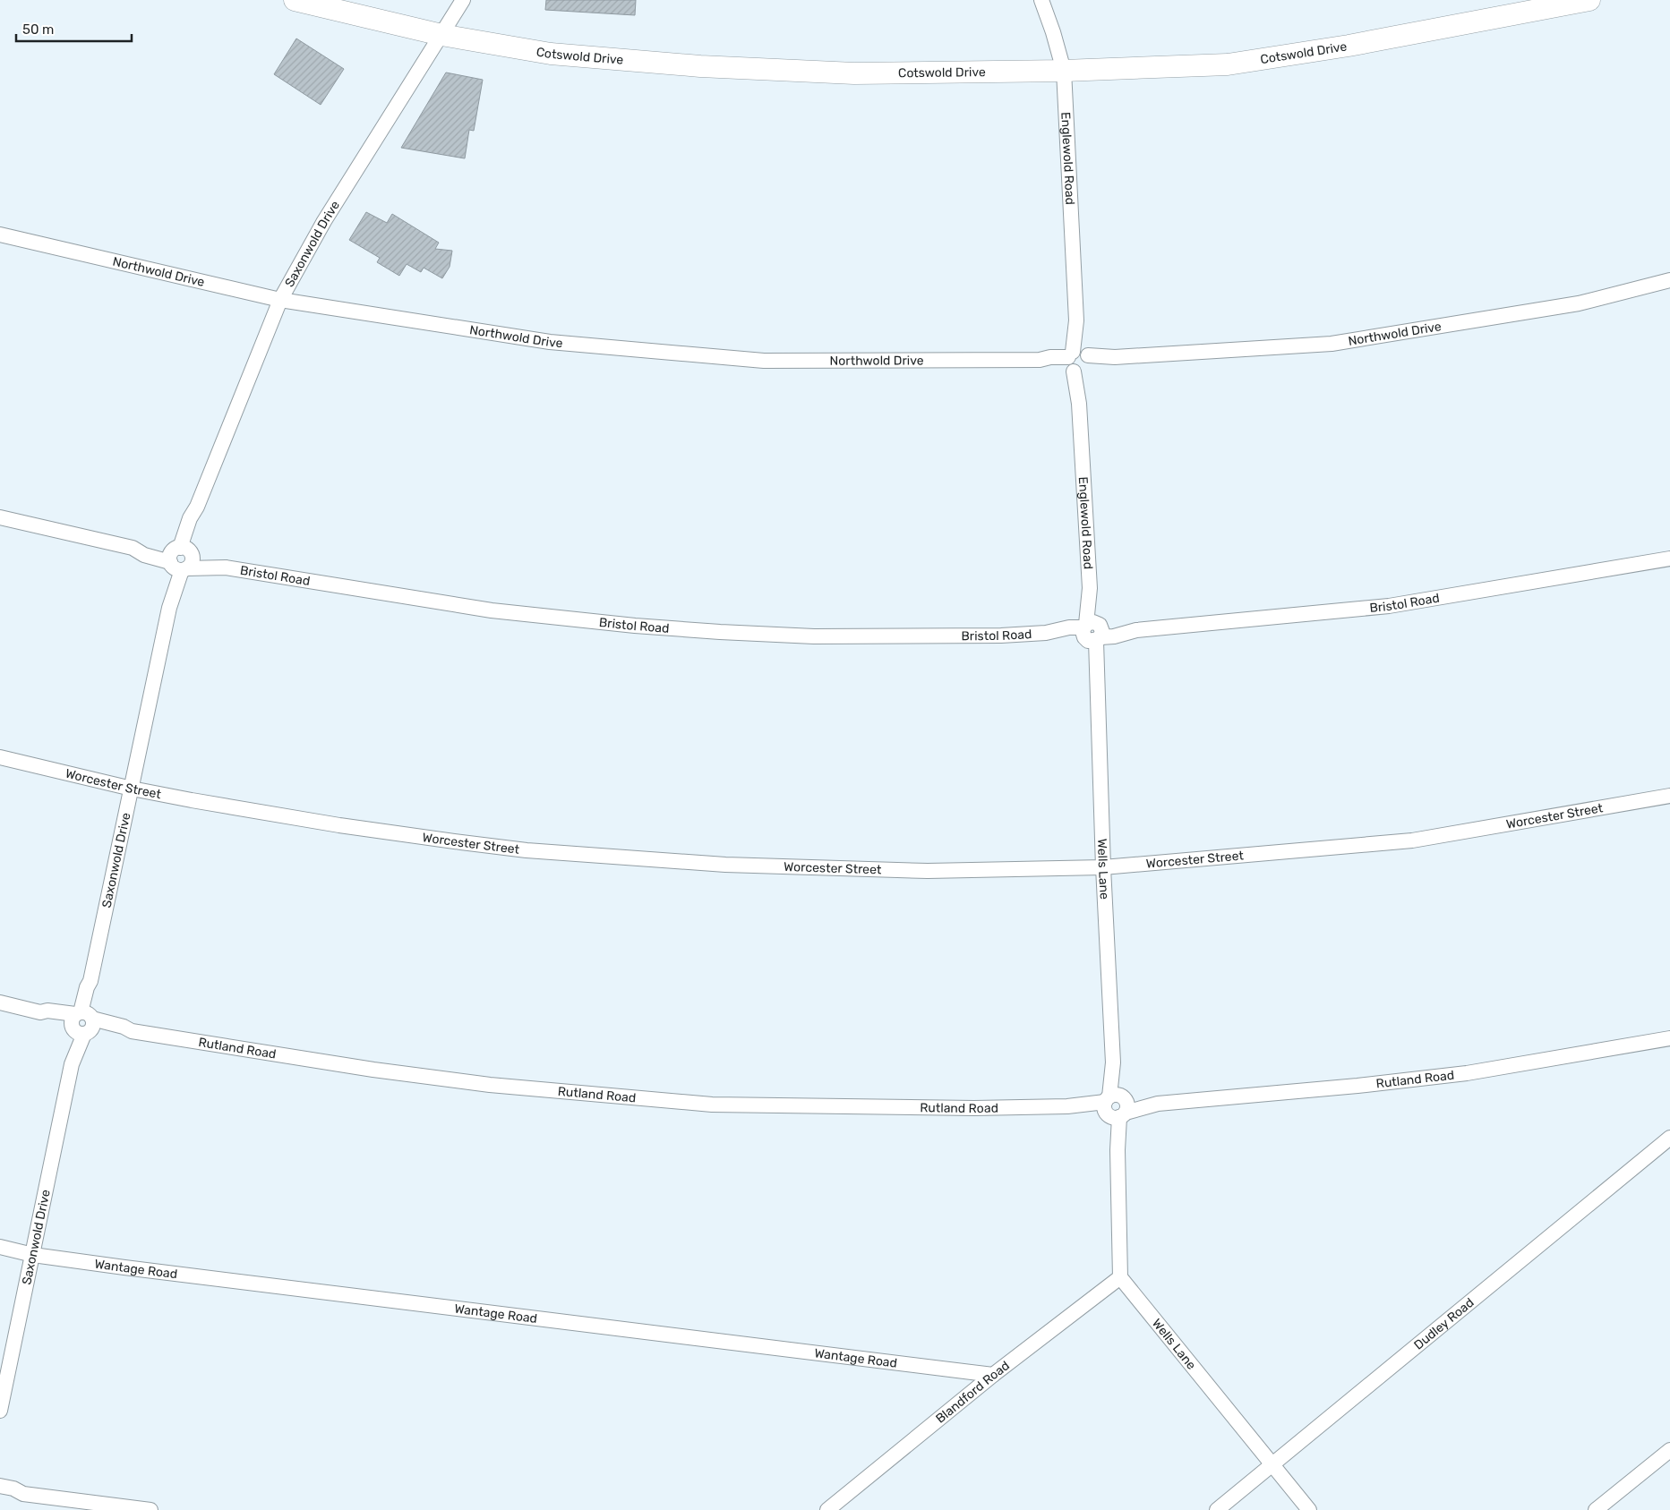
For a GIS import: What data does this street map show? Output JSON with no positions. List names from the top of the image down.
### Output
{
  "streets": {
    "main road": ["Cotswold Drive"],
    "street": [
      "Englewold Road",
      "Saxonwold Drive",
      "Northwold Drive",
      "Bristol Road",
      "Worcester Street",
      "Wells Lane",
      "Rutland Road",
      "Wantage Road",
      "Dudley Road",
      "Blandford Road"
    ]
  },
  "crossings": [
    ["Cotswold Drive", "Englewold Road"],
    ["Cotswold Drive", "Saxonwold Drive"],
    ["Englewold Road", "Northwold Drive"],
    ["Englewold Road", "Bristol Road"],
    ["Englewold Road", "Wells Lane"],
    ["Saxonwold Drive", "Northwold Drive"],
    ["Saxonwold Drive", "Bristol Road"],
    ["Saxonwold Drive", "Worcester Street"],
    ["Saxonwold Drive", "Rutland Road"],
    ["Saxonwold Drive", "Wantage Road"],
    ["Bristol Road", "Wells Lane"],
    ["Worcester Street", "Wells Lane"],
    ["Wells Lane", "Rutland Road"],
    ["Wells Lane", "Dudley Road"],
    ["Wells Lane", "Blandford Road"],
    ["Wantage Road", "Blandford Road"]
  ],
  "scale_bar": "50 m"
}
